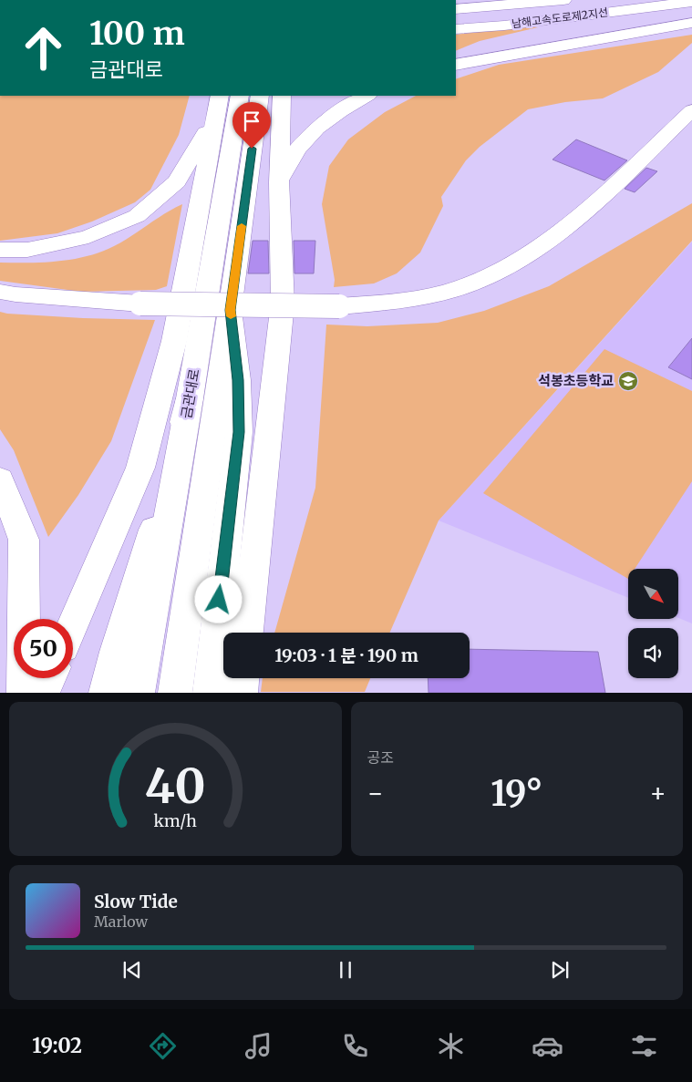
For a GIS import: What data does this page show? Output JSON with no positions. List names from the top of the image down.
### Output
{
  "streets": {
    "main road": ["남해고속도로제2지선", "금관대로"]
  },
  "places": {
    "school or university": ["석봉초등학교"]
  },
  "north": "bottom right",
  "page": {
    "turn": ["100 m", "금관대로"],
    "limit": "50",
    "trip": "19:03 · 1 분 · 190 m",
    "tile": "공조",
    "heat": ["−", "19°", "+"],
    "song": ["Slow Tide", "Marlow"],
    "tabs": "19:02",
    "gauge": ["40", "km/h"]
  }
}
